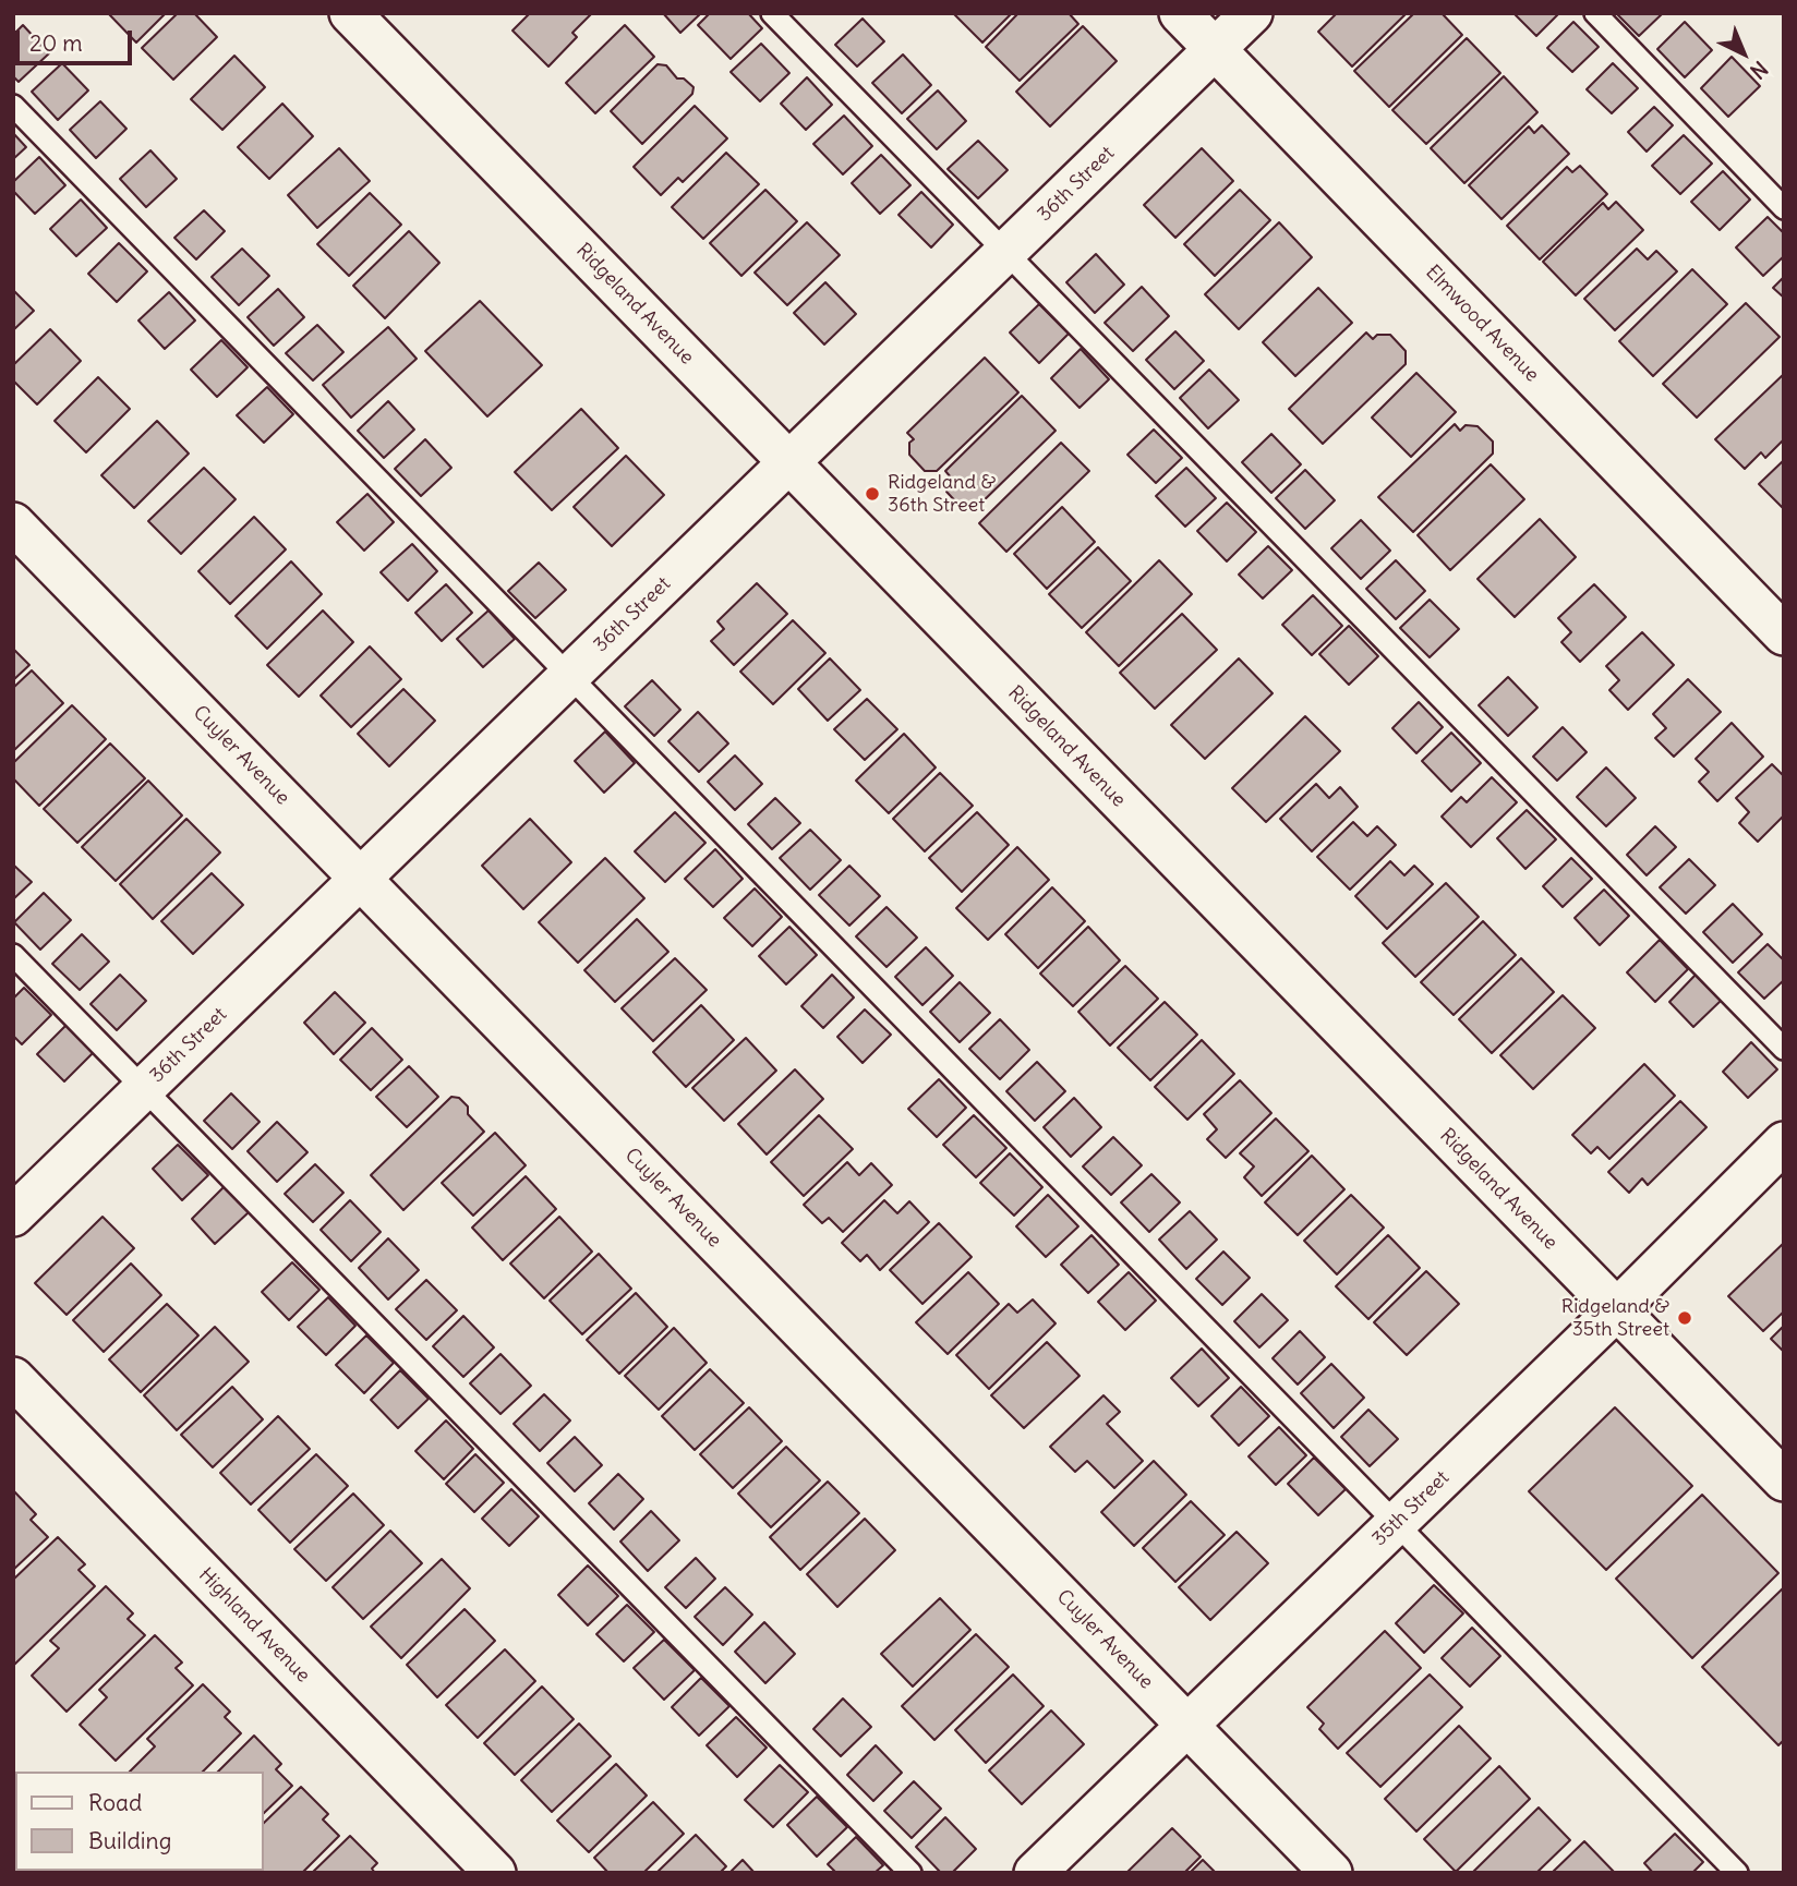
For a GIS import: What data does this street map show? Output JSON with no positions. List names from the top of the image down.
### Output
{
  "streets": {
    "street": [
      "36th Street",
      "Ridgeland Avenue",
      "Elmwood Avenue",
      "Cuyler Avenue",
      "35th Street",
      "Highland Avenue"
    ]
  },
  "crossings": [
    ["36th Street", "Ridgeland Avenue"],
    ["36th Street", "Elmwood Avenue"],
    ["36th Street", "Cuyler Avenue"],
    ["Ridgeland Avenue", "35th Street"],
    ["Cuyler Avenue", "35th Street"]
  ],
  "places": ["Ridgeland & 36th Street", "Ridgeland & 35th Street"],
  "legend": ["Road", "Building"],
  "scale_bar": "20 m",
  "north": "bottom right"
}
